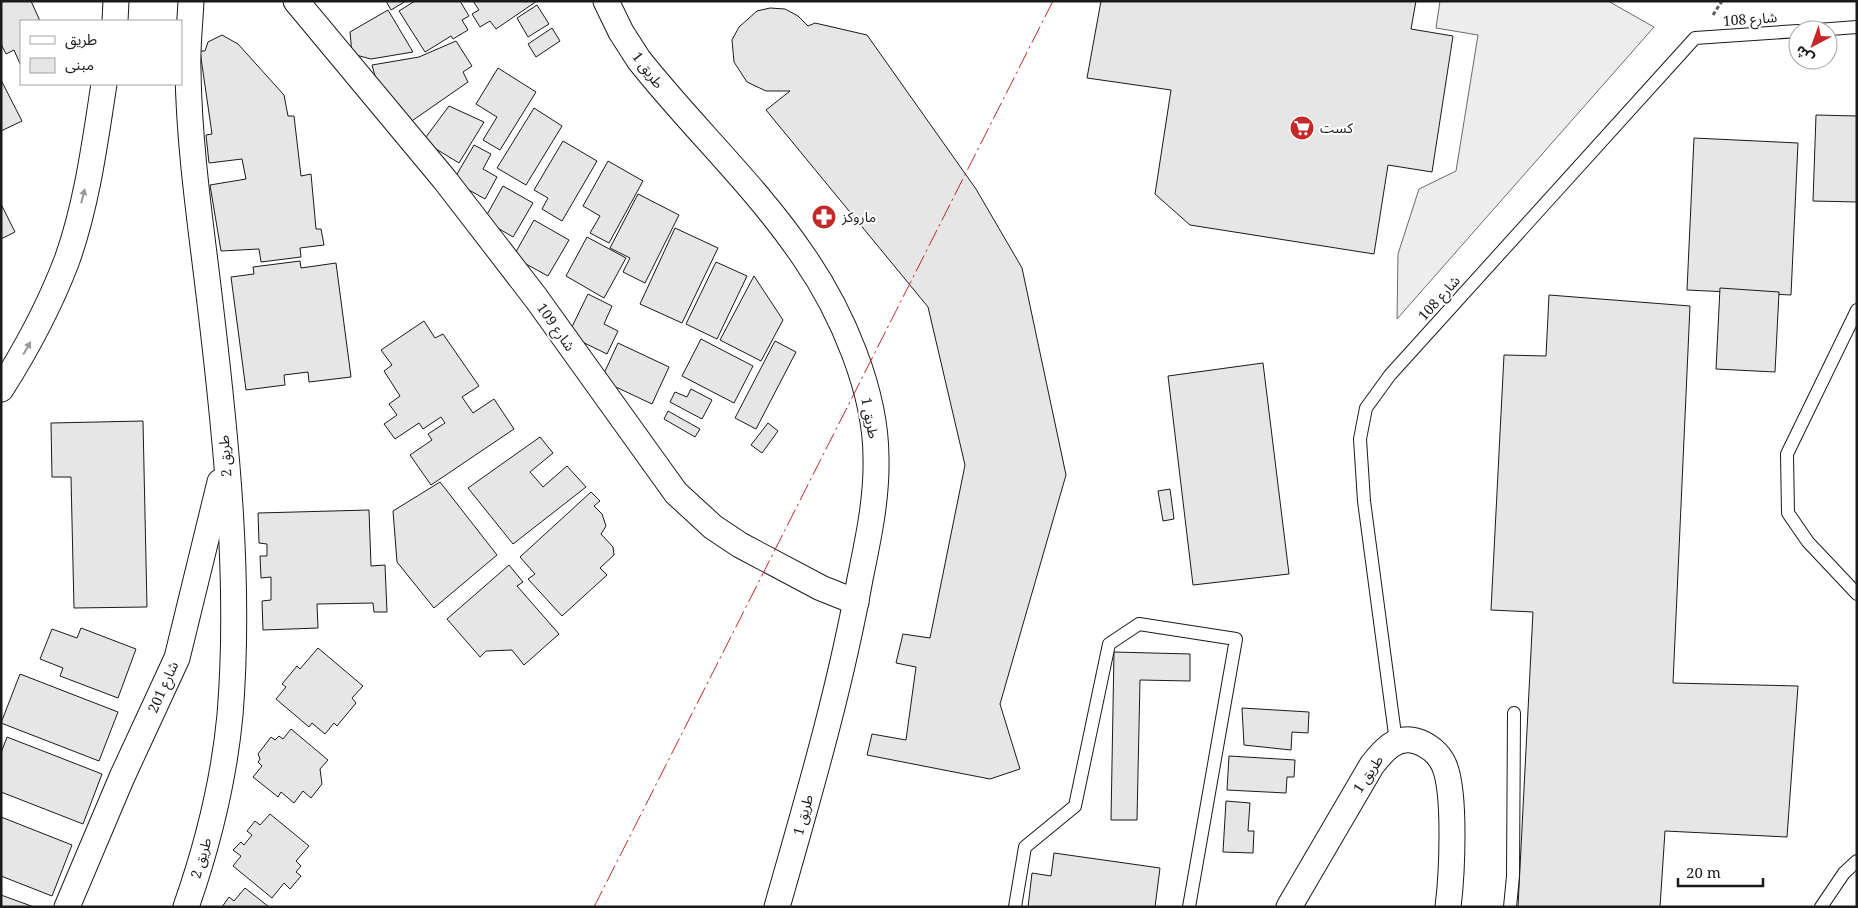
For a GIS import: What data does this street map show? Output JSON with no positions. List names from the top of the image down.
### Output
{
  "streets": {
    "street": [
      "طريق 1",
      "شارع 109",
      "طريق 2",
      "شارع 201"
    ],
    "lane": ["شارع 108"]
  },
  "crossings": [
    ["شارع 108", "طريق 1"],
    ["طريق 1", "شارع 109"],
    ["طريق 2", "شارع 201"]
  ],
  "places": {
    "supermarket": ["كست"],
    "pharmacy": ["ماروكز"]
  },
  "legend": ["طريق", "مبنى"],
  "scale_bar": "20 m",
  "north": "bottom left"
}
